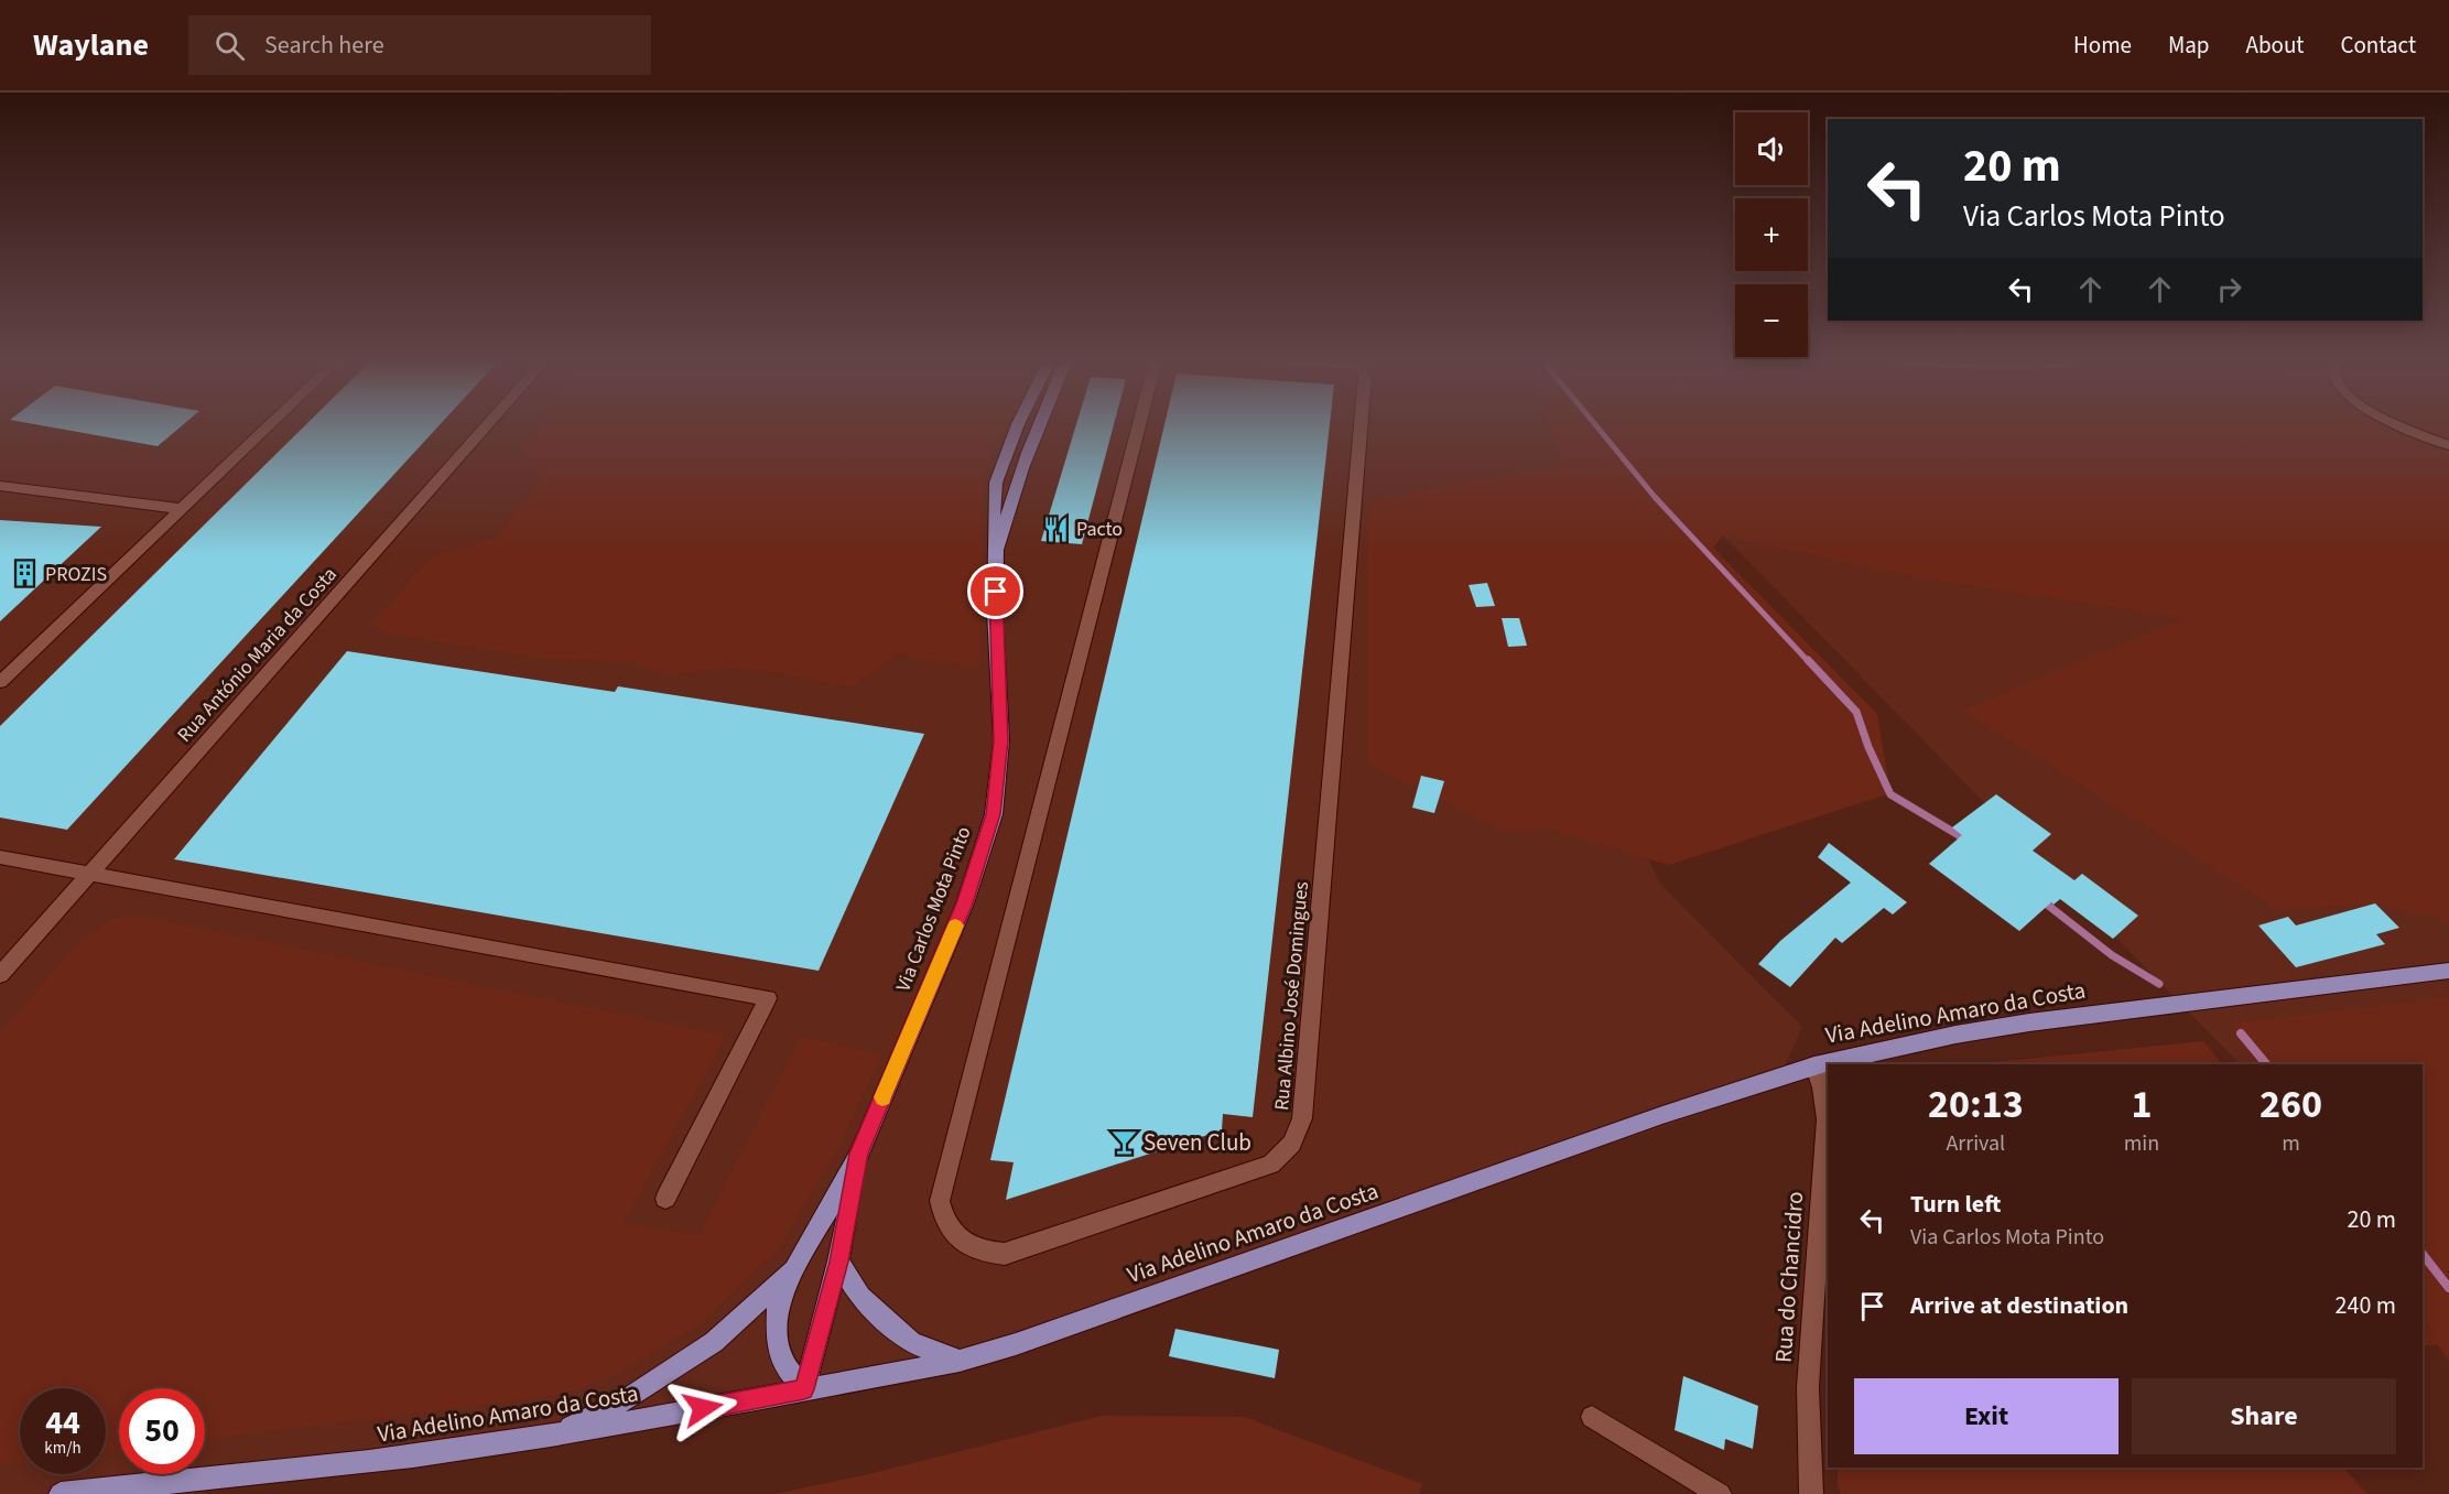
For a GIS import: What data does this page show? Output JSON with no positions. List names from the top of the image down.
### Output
{
  "streets": {
    "main road": ["Via Carlos Mota Pinto", "Via Adelino Amaro da Costa"],
    "street": ["Rua António Maria da Costa", "Rua Albino José Domingues", "Rua do Chancidro"]
  },
  "crossings": [
    ["Via Carlos Mota Pinto", "Via Adelino Amaro da Costa"],
    ["Via Adelino Amaro da Costa", "Rua do Chancidro"]
  ],
  "places": {
    "restaurant": ["Pacto"],
    "building": ["PROZIS"],
    "bar": ["Seven Club"]
  },
  "page": {
    "header": "Waylane",
    "search": "Search here",
    "nav": [
      "Home",
      "Map",
      "About",
      "Contact"
    ],
    "map_buttons": ["+", "−"],
    "turn": ["20 m", "Via Carlos Mota Pinto"],
    "eta": [
      "20:13",
      "Arrival",
      "1",
      "min",
      "260",
      "m"
    ],
    "list": [
      {
        "name": "Turn left",
        "note": "Via Carlos Mota Pinto",
        "value": "20 m"
      },
      {
        "name": "Arrive at destination",
        "value": "240 m"
      }
    ],
    "buttons": ["Exit", "Share"],
    "speed": "44 km/h",
    "limit": "50"
  }
}
